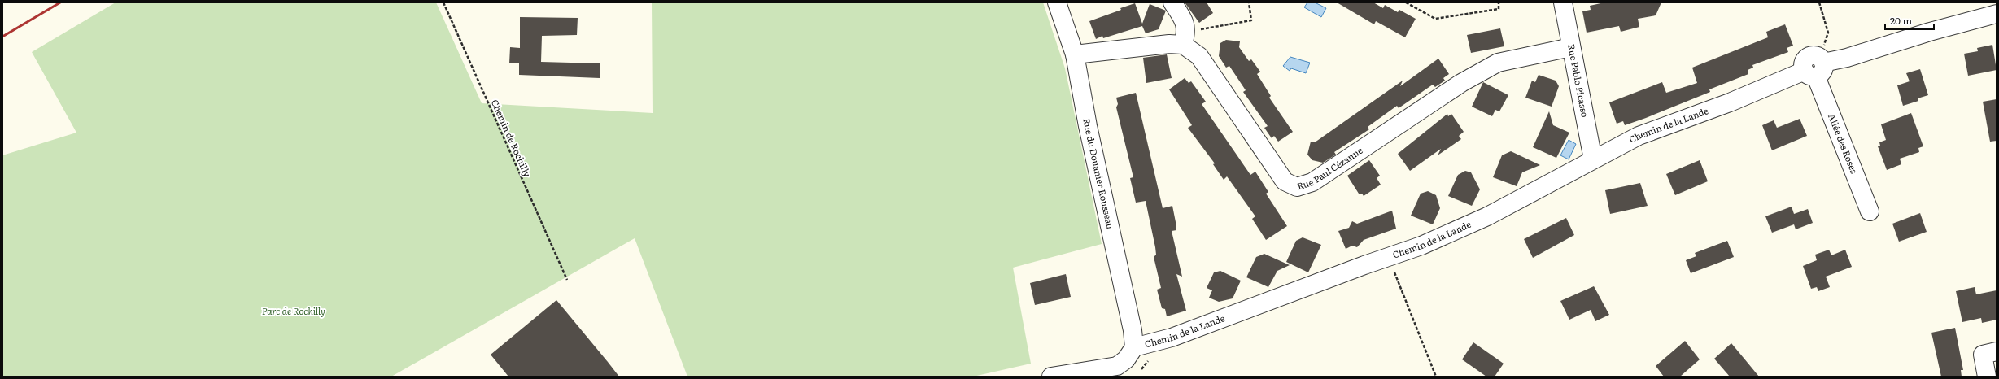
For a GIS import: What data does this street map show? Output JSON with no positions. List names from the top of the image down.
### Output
{
  "streets": {
    "street": [
      "Rue Pablo Picasso",
      "Chemin de la Lande",
      "Allée des Roses",
      "Rue Paul Cézanne",
      "Rue du Douanier Rousseau"
    ],
    "path": ["Chemin de Rochilly"]
  },
  "crossings": [
    ["Rue Pablo Picasso", "Chemin de la Lande"],
    ["Rue Pablo Picasso", "Rue Paul Cézanne"],
    ["Chemin de la Lande", "Allée des Roses"],
    ["Chemin de la Lande", "Rue du Douanier Rousseau"]
  ],
  "parks": ["Parc de Rochilly"],
  "scale_bar": "20 m"
}
